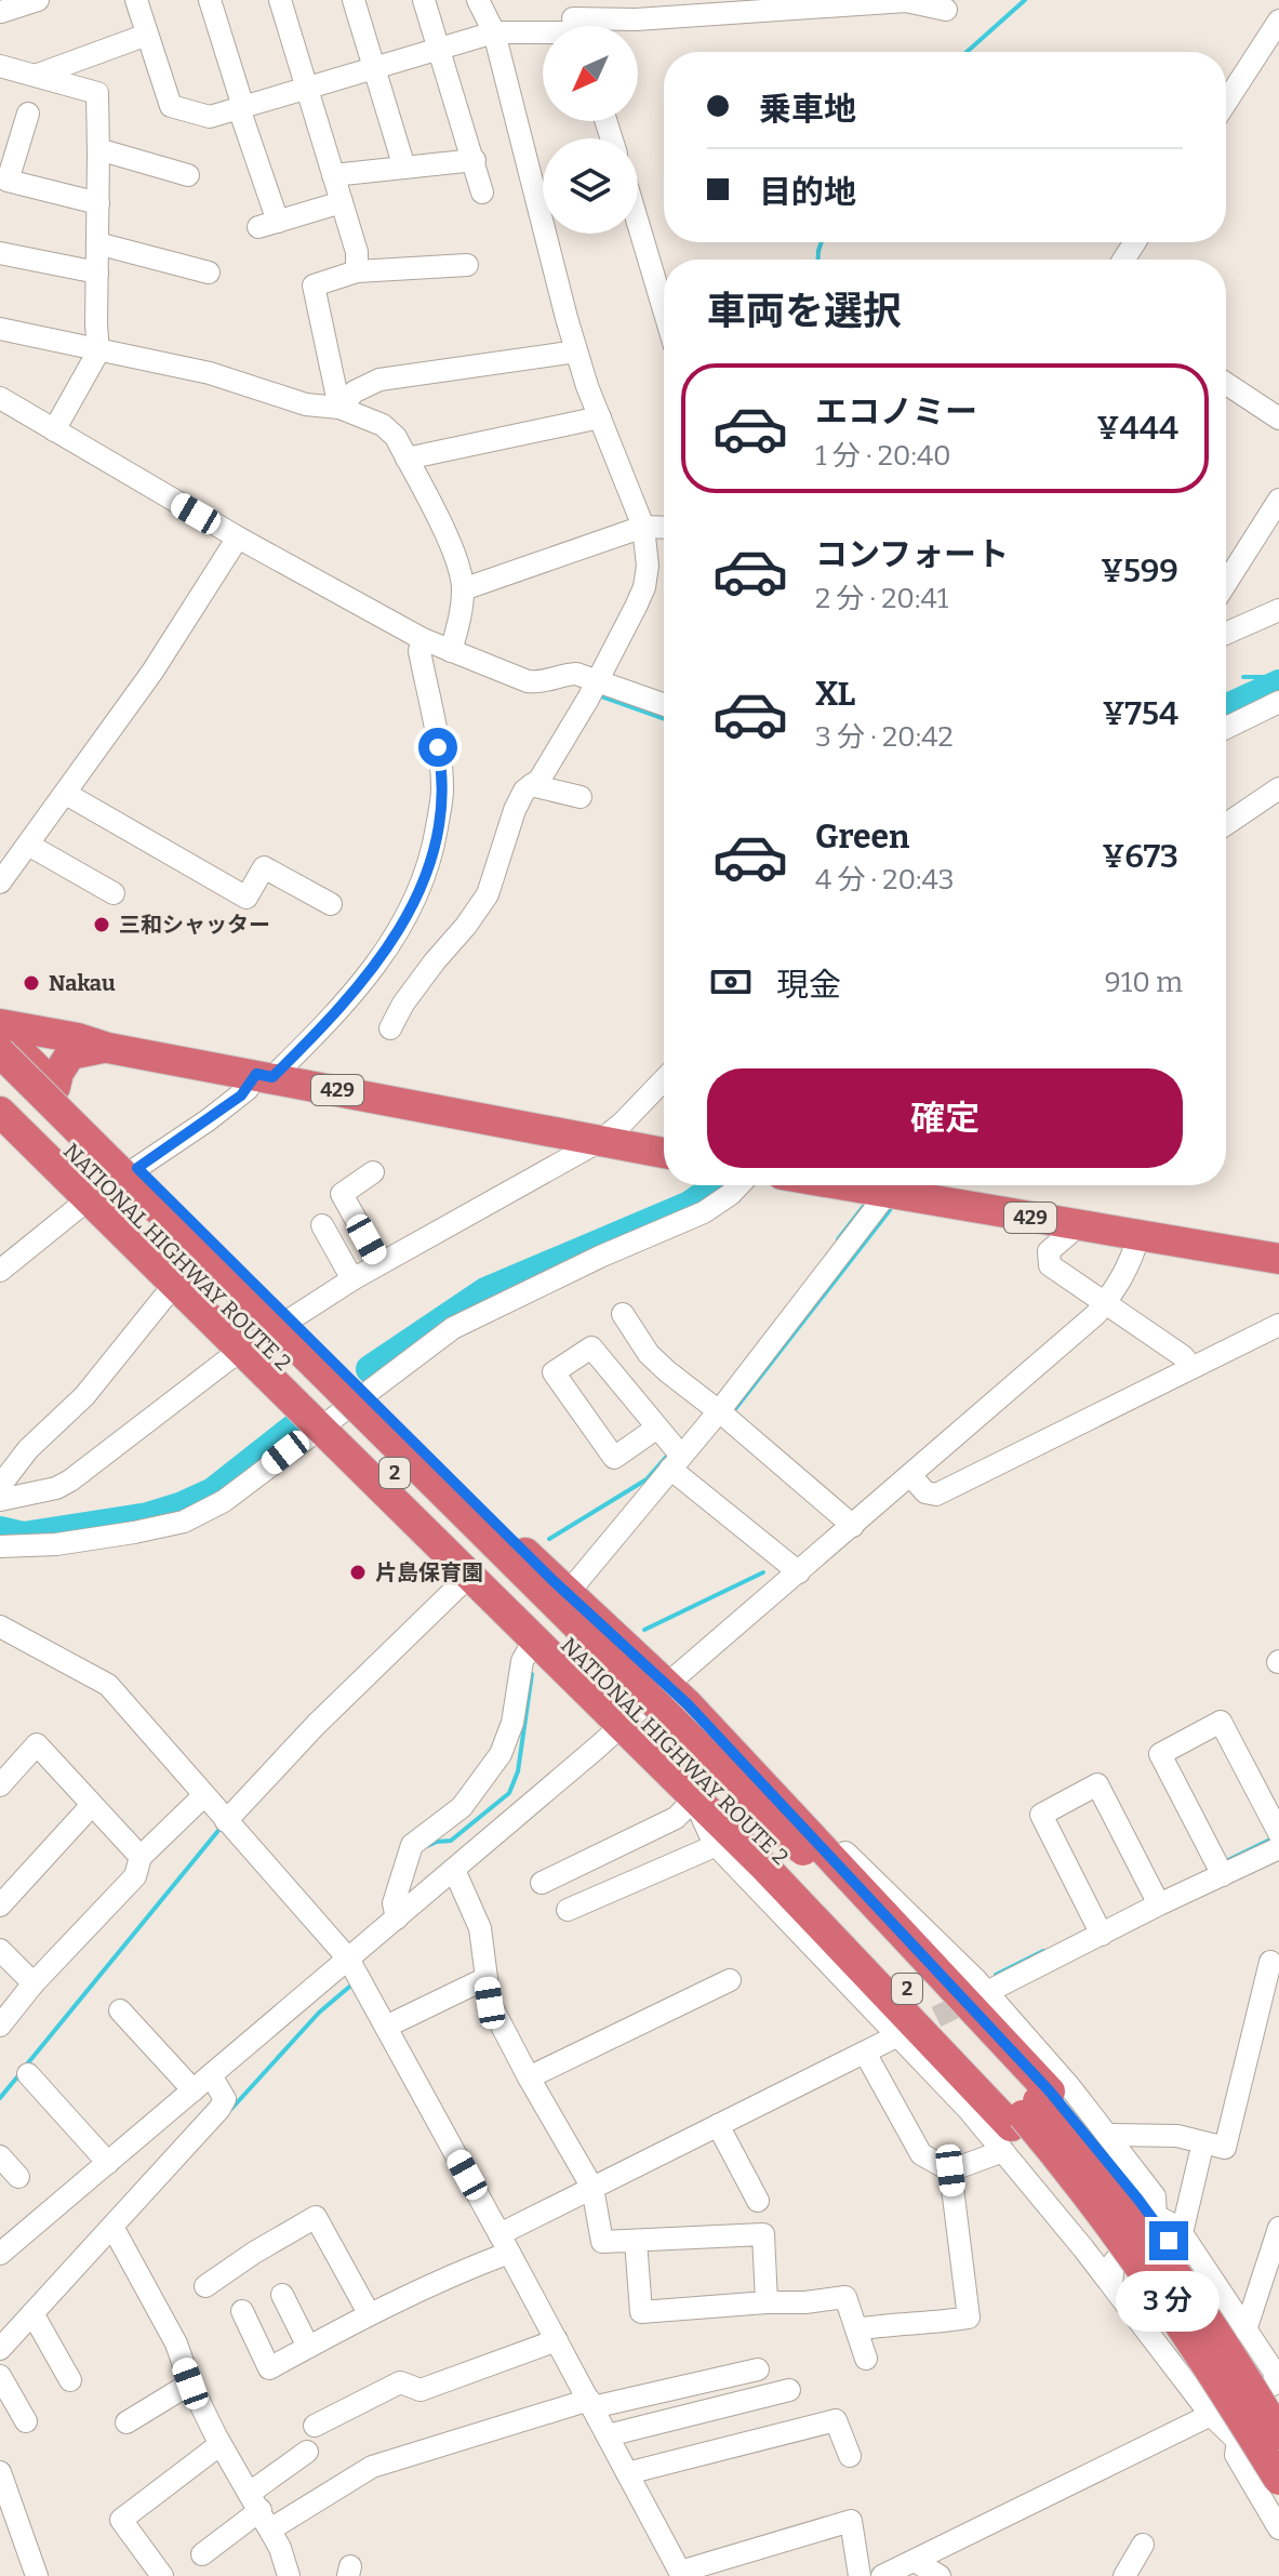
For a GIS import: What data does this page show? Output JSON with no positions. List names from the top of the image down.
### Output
{
  "streets": {
    "highway": ["429", "NATIONAL HIGHWAY ROUTE 2", "2"]
  },
  "places": ["三和シャッター", "Nakau", "片島保育園"],
  "north": "bottom left",
  "page": {
    "banner": ["乗車地", "目的地"],
    "heading": "車両を選択",
    "list": [
      {
        "name": "エコノミー",
        "note": "1 分 · 20:40",
        "value": "¥444"
      },
      {
        "name": "コンフォート",
        "note": "2 分 · 20:41",
        "value": "¥599"
      },
      {
        "name": "XL",
        "note": "3 分 · 20:42",
        "value": "¥754"
      },
      {
        "name": "Green",
        "note": "4 分 · 20:43",
        "value": "¥673"
      }
    ],
    "pay": ["現金", "910 m"],
    "buttons": "確定",
    "bubble": "3 分"
  }
}
